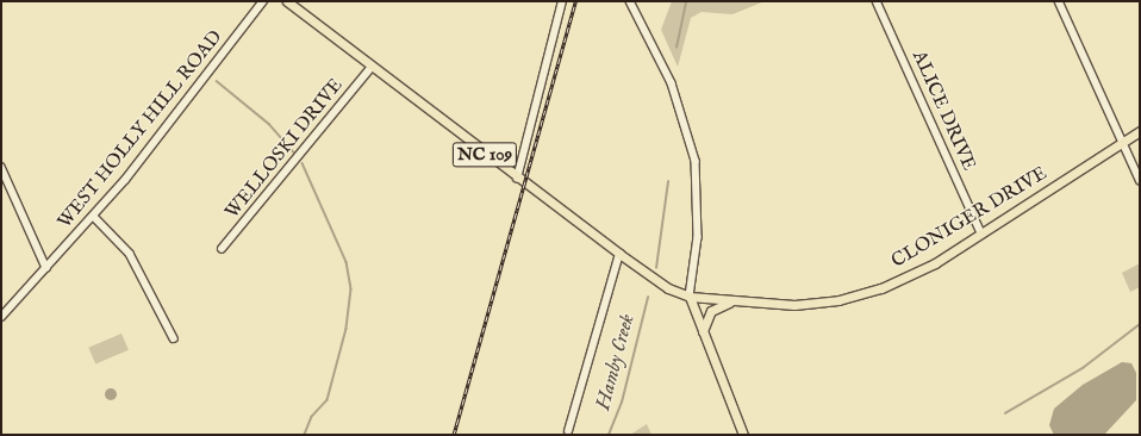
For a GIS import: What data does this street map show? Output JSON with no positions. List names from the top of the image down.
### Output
{
  "streets": {
    "main road": ["NC 109", "CLONIGER DRIVE"],
    "street": ["ALICE DRIVE", "WEST HOLLY HILL ROAD", "WELLOSKI DRIVE"]
  },
  "crossings": [
    ["ALICE DRIVE", "CLONIGER DRIVE"],
    ["WELLOSKI DRIVE", "NC 109"],
    ["NC 109", "CLONIGER DRIVE"]
  ],
  "water": ["Hamby Creek"]
}
